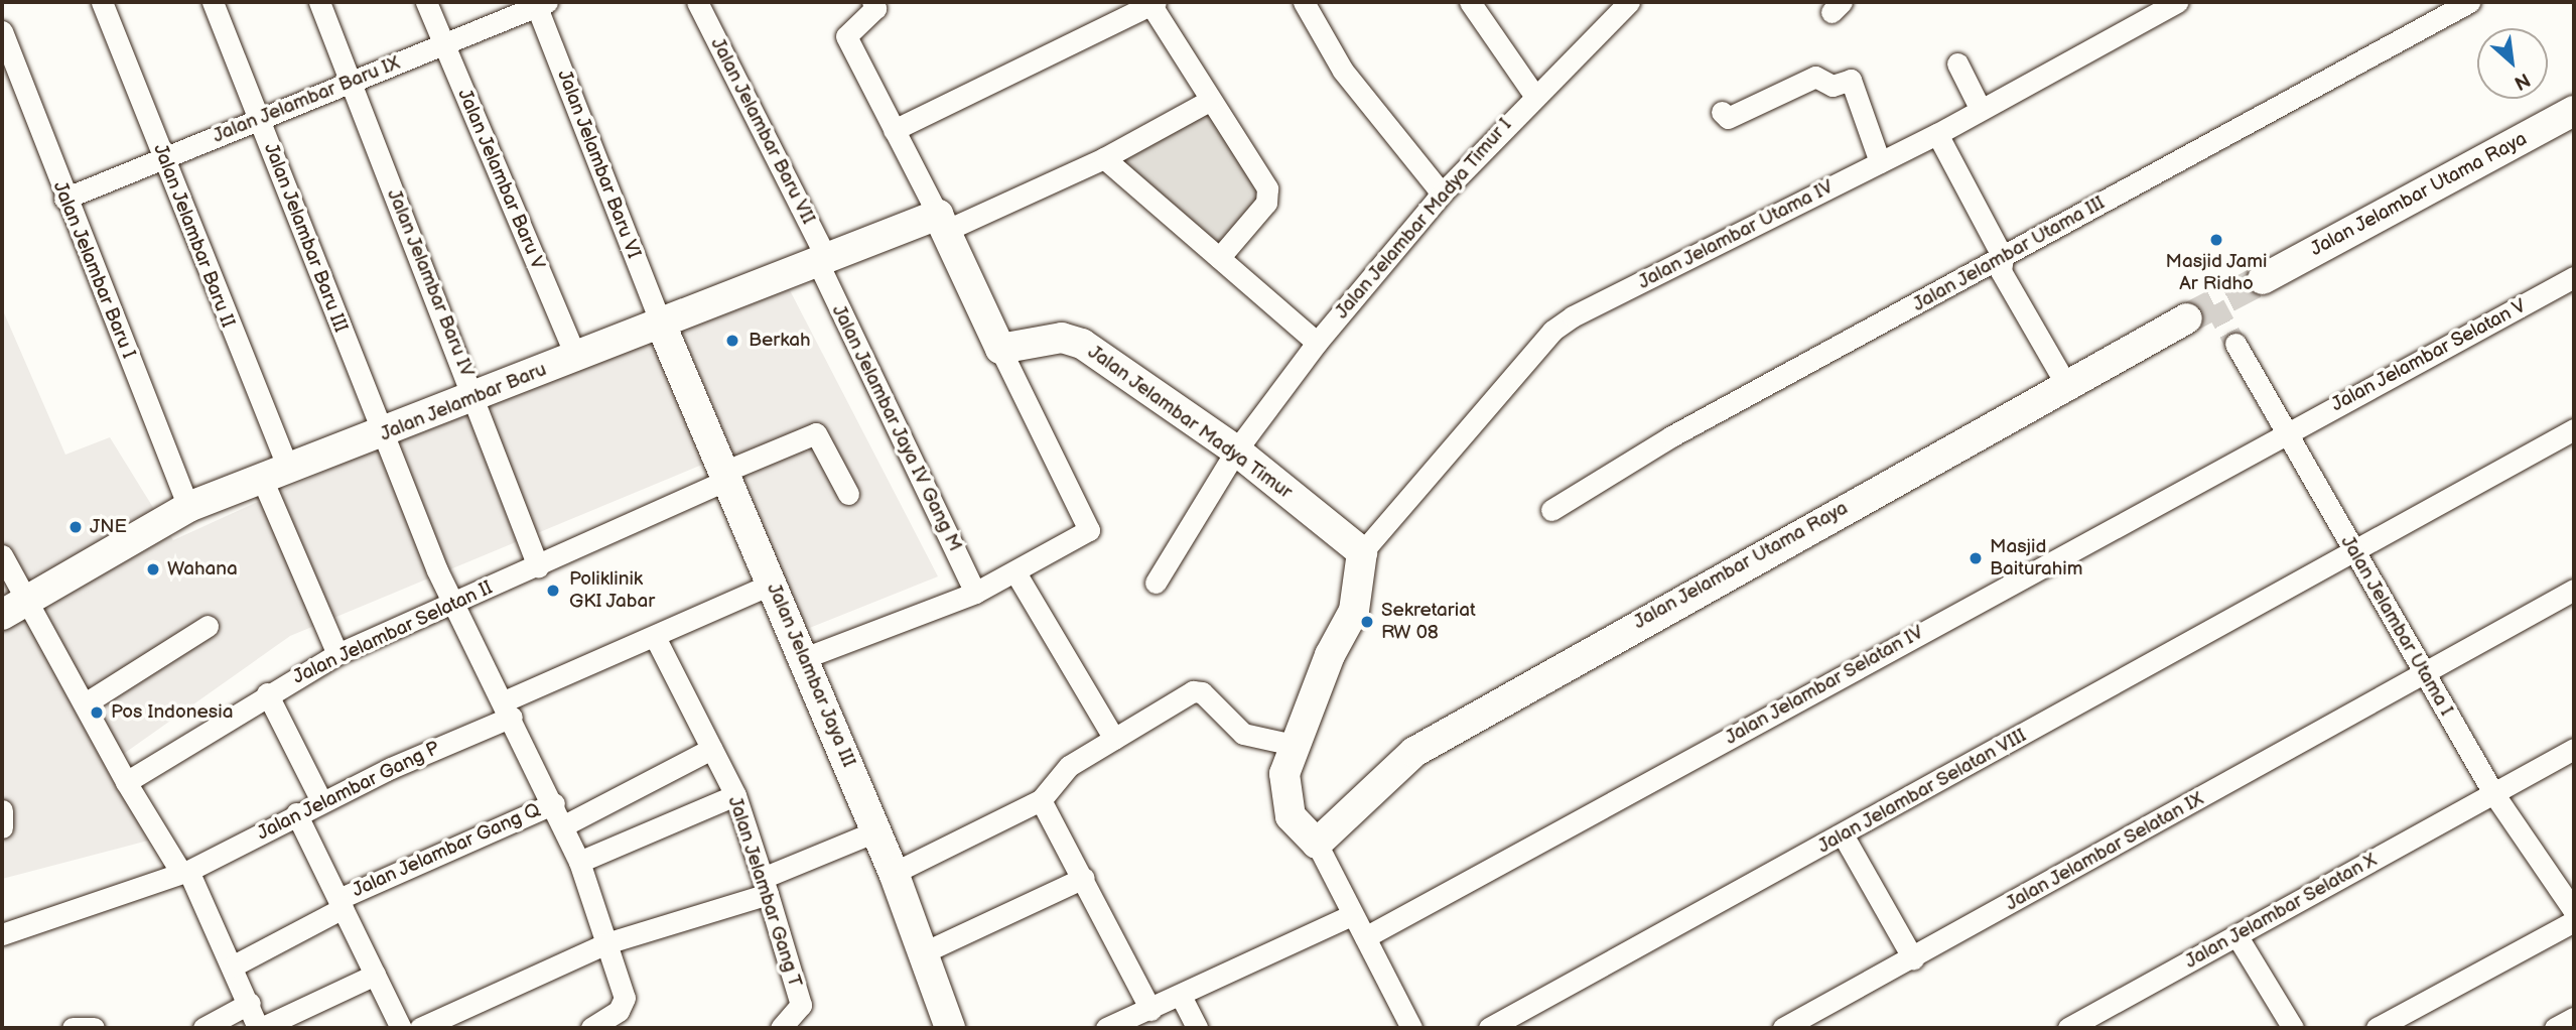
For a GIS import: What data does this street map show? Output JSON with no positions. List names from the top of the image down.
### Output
{
  "streets": {
    "street": [
      "Jalan Jelambar Baru IX",
      "Jalan Jelambar Baru VII",
      "Jalan Jelambar Baru VI",
      "Jalan Jelambar Baru V",
      "Jalan Jelambar Utama Raya",
      "Jalan Jelambar Madya Timur I",
      "Jalan Jelambar Utama IV",
      "Jalan Jelambar Baru II",
      "Jalan Jelambar Baru III",
      "Jalan Jelambar Utama III",
      "Jalan Jelambar Baru I",
      "Jalan Jelambar Baru IV",
      "Jalan Jelambar Selatan V",
      "Jalan Jelambar Baru",
      "Jalan Jelambar Madya Timur",
      "Jalan Jelambar Jaya IV Gang M",
      "Jalan Jelambar Utama I",
      "Jalan Jelambar Selatan II",
      "Jalan Jelambar Jaya III",
      "Jalan Jelambar Selatan IV",
      "Jalan Jelambar Gang P",
      "Jalan Jelambar Selatan VIII",
      "Jalan Jelambar Gang Q",
      "Jalan Jelambar Selatan IX",
      "Jalan Jelambar Gang T",
      "Jalan Jelambar Selatan X"
    ]
  },
  "crossings": [
    ["Jalan Jelambar Baru IX", "Jalan Jelambar Baru VI"],
    ["Jalan Jelambar Baru IX", "Jalan Jelambar Baru V"],
    ["Jalan Jelambar Baru IX", "Jalan Jelambar Baru II"],
    ["Jalan Jelambar Baru IX", "Jalan Jelambar Baru III"],
    ["Jalan Jelambar Baru IX", "Jalan Jelambar Baru I"],
    ["Jalan Jelambar Baru IX", "Jalan Jelambar Baru IV"],
    ["Jalan Jelambar Baru VII", "Jalan Jelambar Baru"],
    ["Jalan Jelambar Baru VII", "Jalan Jelambar Jaya IV Gang M"],
    ["Jalan Jelambar Baru VI", "Jalan Jelambar Baru"],
    ["Jalan Jelambar Baru VI", "Jalan Jelambar Jaya III"],
    ["Jalan Jelambar Baru V", "Jalan Jelambar Baru"],
    ["Jalan Jelambar Madya Timur I", "Jalan Jelambar Madya Timur"],
    ["Jalan Jelambar Utama IV", "Jalan Jelambar Madya Timur"],
    ["Jalan Jelambar Baru II", "Jalan Jelambar Baru"],
    ["Jalan Jelambar Baru II", "Jalan Jelambar Selatan II"],
    ["Jalan Jelambar Baru III", "Jalan Jelambar Baru"],
    ["Jalan Jelambar Baru III", "Jalan Jelambar Selatan II"],
    ["Jalan Jelambar Baru III", "Jalan Jelambar Gang P"],
    ["Jalan Jelambar Baru III", "Jalan Jelambar Gang Q"],
    ["Jalan Jelambar Baru I", "Jalan Jelambar Baru"],
    ["Jalan Jelambar Baru IV", "Jalan Jelambar Baru"],
    ["Jalan Jelambar Baru IV", "Jalan Jelambar Selatan II"],
    ["Jalan Jelambar Selatan V", "Jalan Jelambar Utama I"],
    ["Jalan Jelambar Selatan V", "Jalan Jelambar Selatan IV"],
    ["Jalan Jelambar Baru", "Jalan Jelambar Jaya IV Gang M"],
    ["Jalan Jelambar Baru", "Jalan Jelambar Jaya III"],
    ["Jalan Jelambar Utama I", "Jalan Jelambar Selatan IV"],
    ["Jalan Jelambar Utama I", "Jalan Jelambar Selatan VIII"],
    ["Jalan Jelambar Utama I", "Jalan Jelambar Selatan IX"],
    ["Jalan Jelambar Utama I", "Jalan Jelambar Selatan X"],
    ["Jalan Jelambar Selatan II", "Jalan Jelambar Jaya III"],
    ["Jalan Jelambar Jaya III", "Jalan Jelambar Gang P"],
    ["Jalan Jelambar Gang P", "Jalan Jelambar Gang T"]
  ],
  "places": [
    "Masjid Jami Ar Ridho",
    "Berkah",
    "JNE",
    "Masjid Baiturahim",
    "Wahana",
    "Poliklinik GKI Jabar",
    "Sekretariat RW 08",
    "Pos Indonesia"
  ],
  "north": "bottom right"
}
